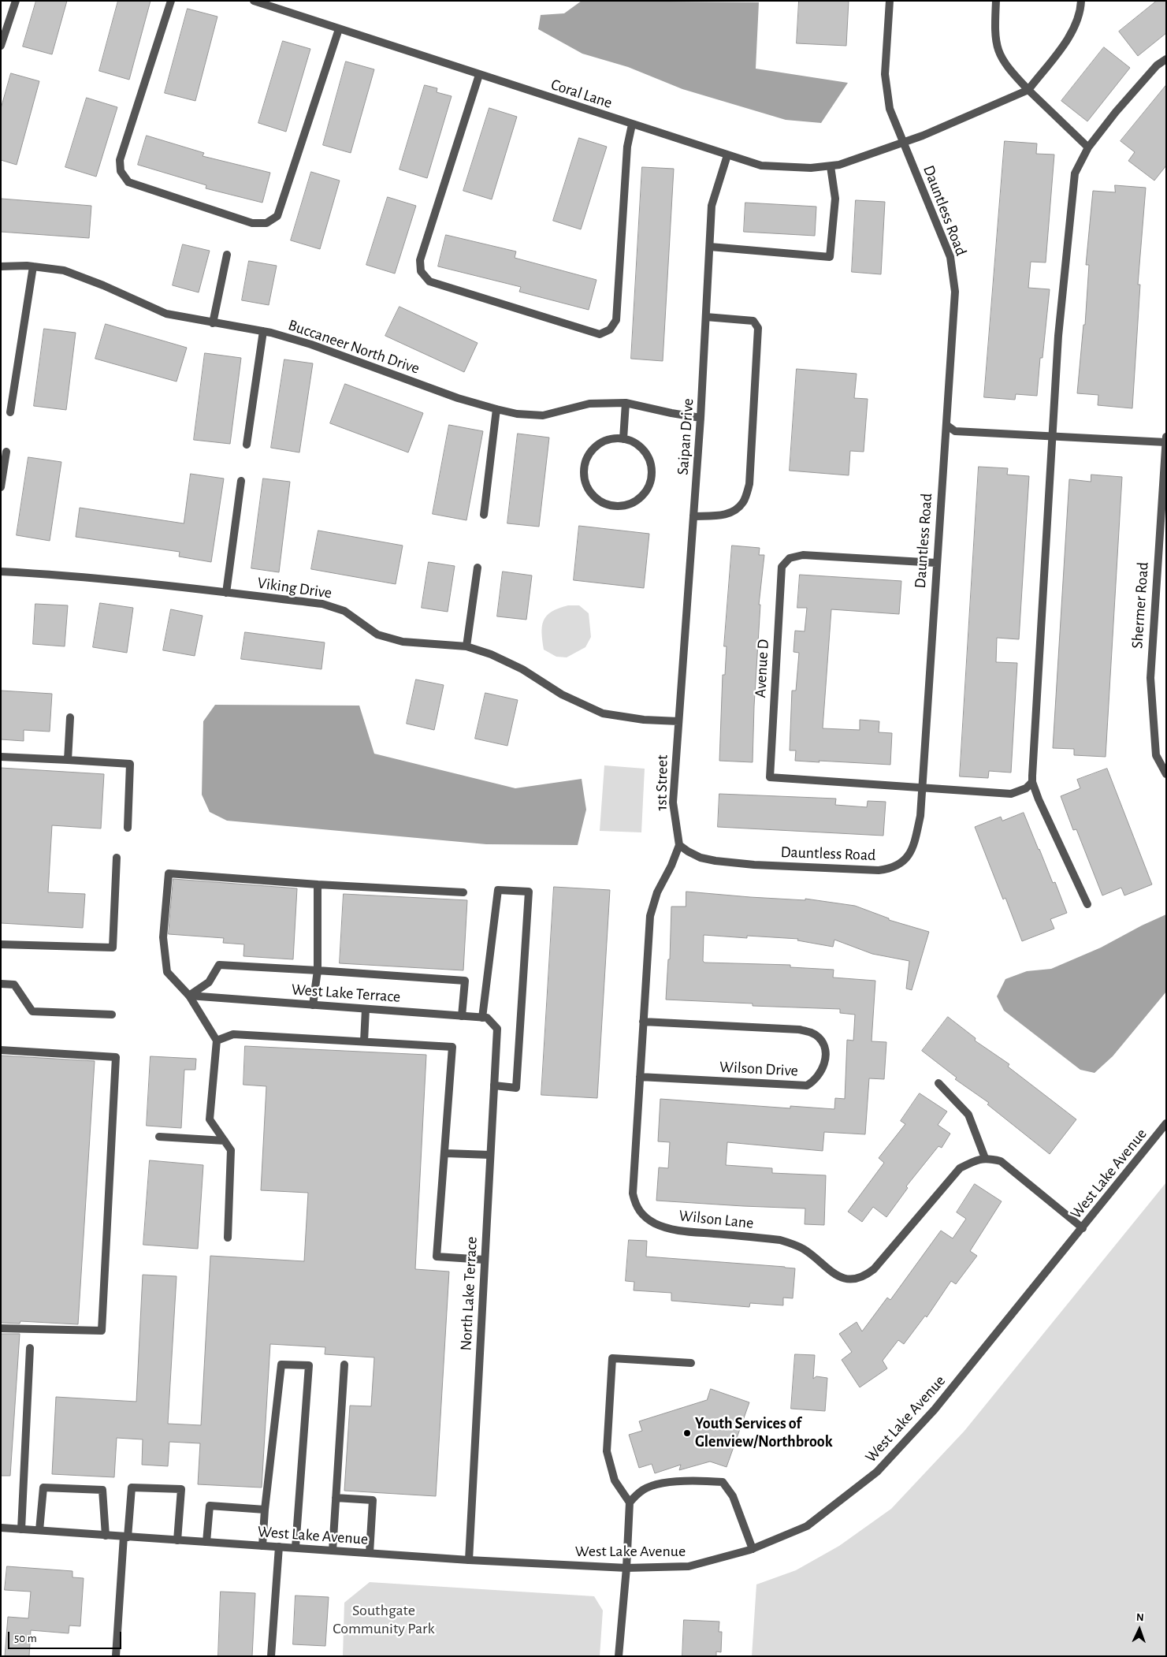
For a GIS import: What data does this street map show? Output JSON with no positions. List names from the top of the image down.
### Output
{
  "streets": {
    "street": [
      "Coral Lane",
      "Dauntless Road",
      "Buccaneer North Drive",
      "Saipan Drive",
      "Viking Drive",
      "Shermer Road",
      "Avenue D",
      "1st Street",
      "West Lake Terrace",
      "Wilson Drive",
      "West Lake Avenue",
      "Wilson Lane",
      "North Lake Terrace"
    ]
  },
  "crossings": [
    ["Coral Lane", "Dauntless Road"],
    ["Coral Lane", "Saipan Drive"],
    ["Dauntless Road", "Avenue D"],
    ["Dauntless Road", "1st Street"],
    ["Dauntless Road", "Wilson Lane"],
    ["Buccaneer North Drive", "Saipan Drive"],
    ["Saipan Drive", "Viking Drive"],
    ["Saipan Drive", "1st Street"],
    ["Viking Drive", "1st Street"],
    ["1st Street", "Wilson Lane"],
    ["West Lake Terrace", "North Lake Terrace"],
    ["Wilson Drive", "Wilson Lane"],
    ["West Lake Avenue", "North Lake Terrace"]
  ],
  "parks": ["Southgate Community Park"],
  "places": ["Youth Services of Glenview/Northbrook"],
  "scale_bar": "50 m",
  "north": "top"
}
